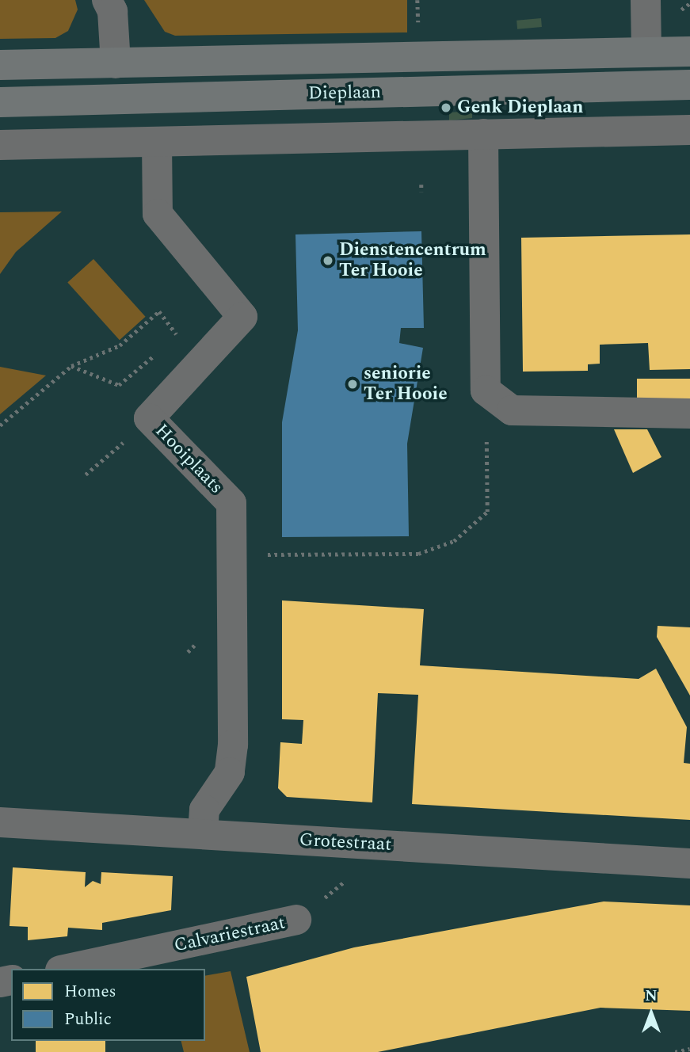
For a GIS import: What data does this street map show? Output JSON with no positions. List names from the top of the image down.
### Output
{
  "streets": {
    "main road": ["Dieplaan"],
    "street": ["Hooiplaats", "Grotestraat", "Calvariestraat"]
  },
  "crossings": [
    ["Hooiplaats", "Grotestraat"],
    ["Grotestraat", "Calvariestraat"]
  ],
  "places": ["Genk Dieplaan", "Dienstencentrum Ter Hooie", "seniorie Ter Hooie"],
  "legend": ["Homes", "Public"],
  "north": "top"
}
